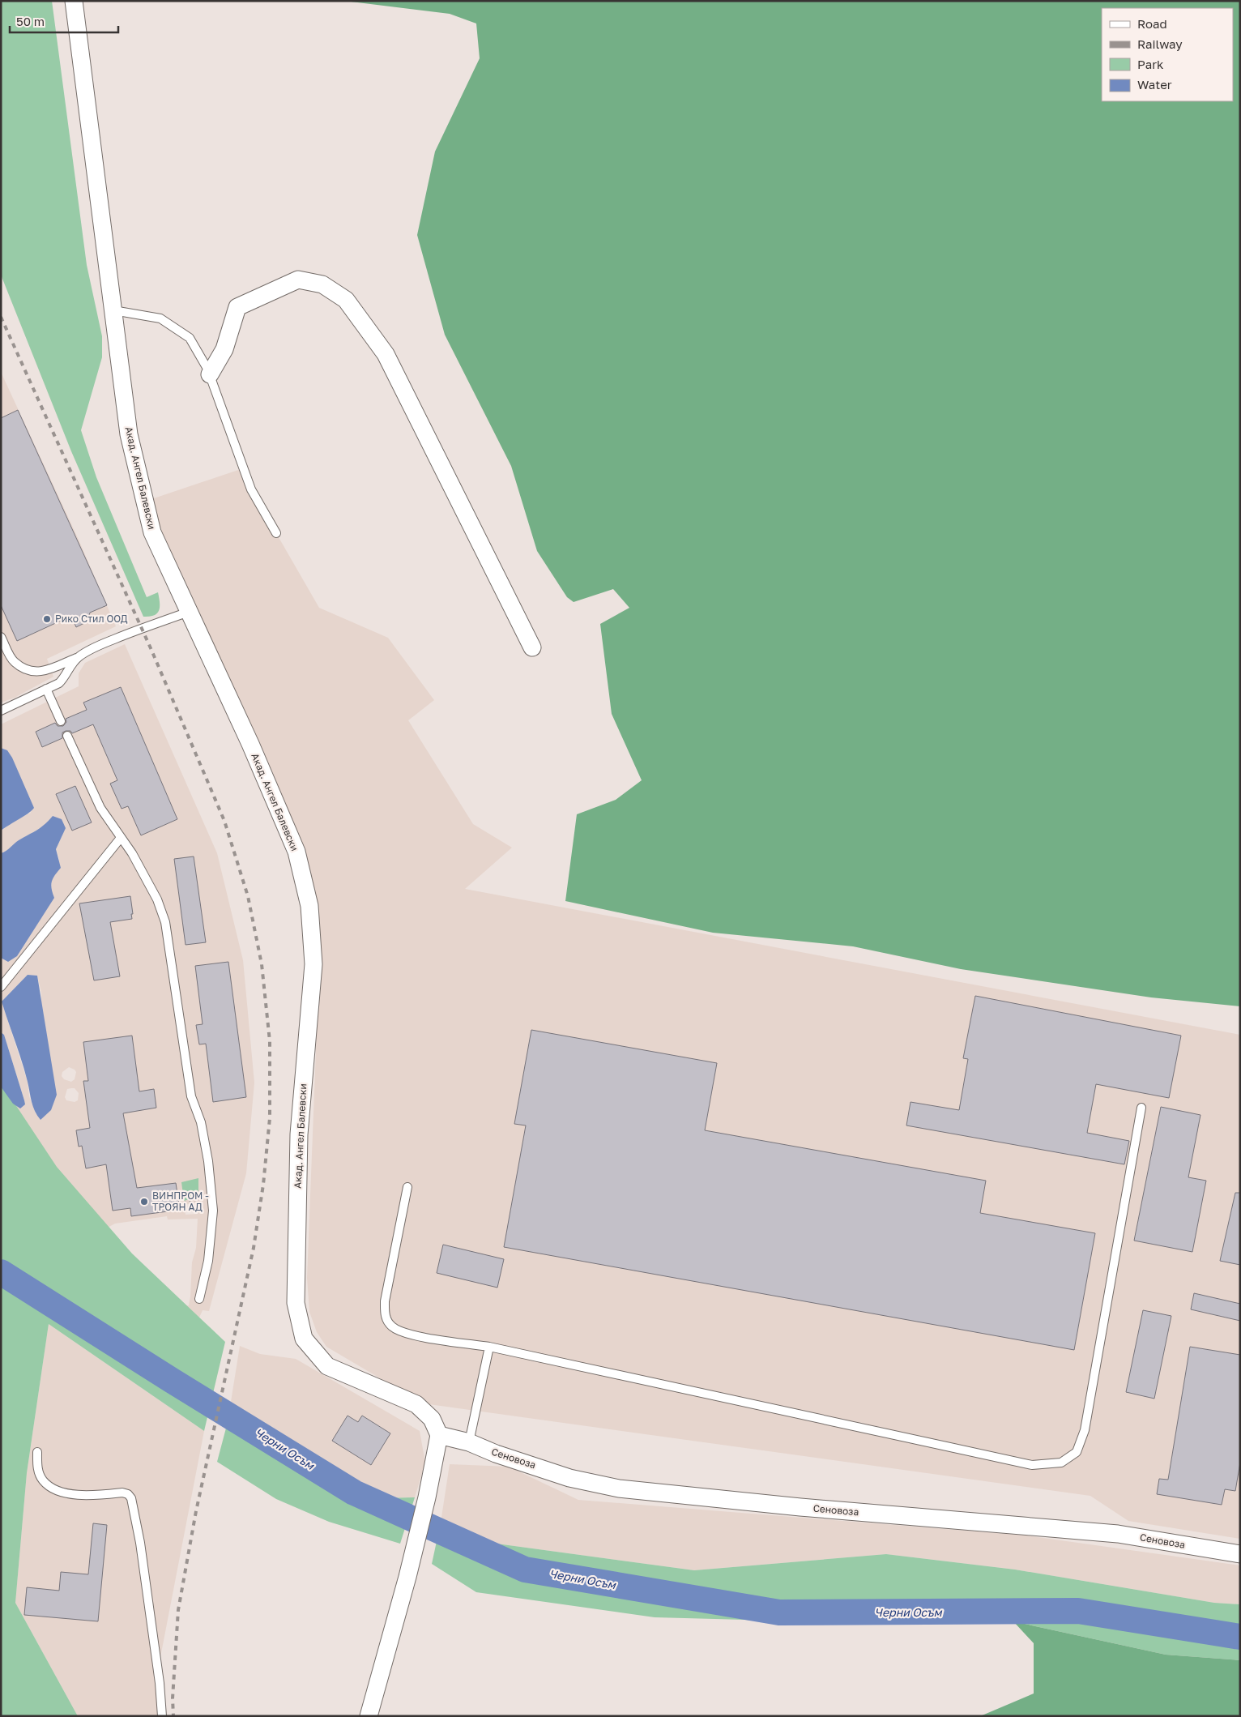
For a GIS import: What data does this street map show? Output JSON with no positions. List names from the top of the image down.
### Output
{
  "streets": {
    "street": ["Акад. Ангел Балевски", "Сеновоза"]
  },
  "crossings": [
    ["Акад. Ангел Балевски", "Сеновоза"]
  ],
  "water": ["Черни Осъм"],
  "places": ["Рико Стил ООД", "ВИНПРОМ - ТРОЯН АД"],
  "legend": [
    "Road",
    "Railway",
    "Park",
    "Water"
  ],
  "scale_bar": "50 m"
}
